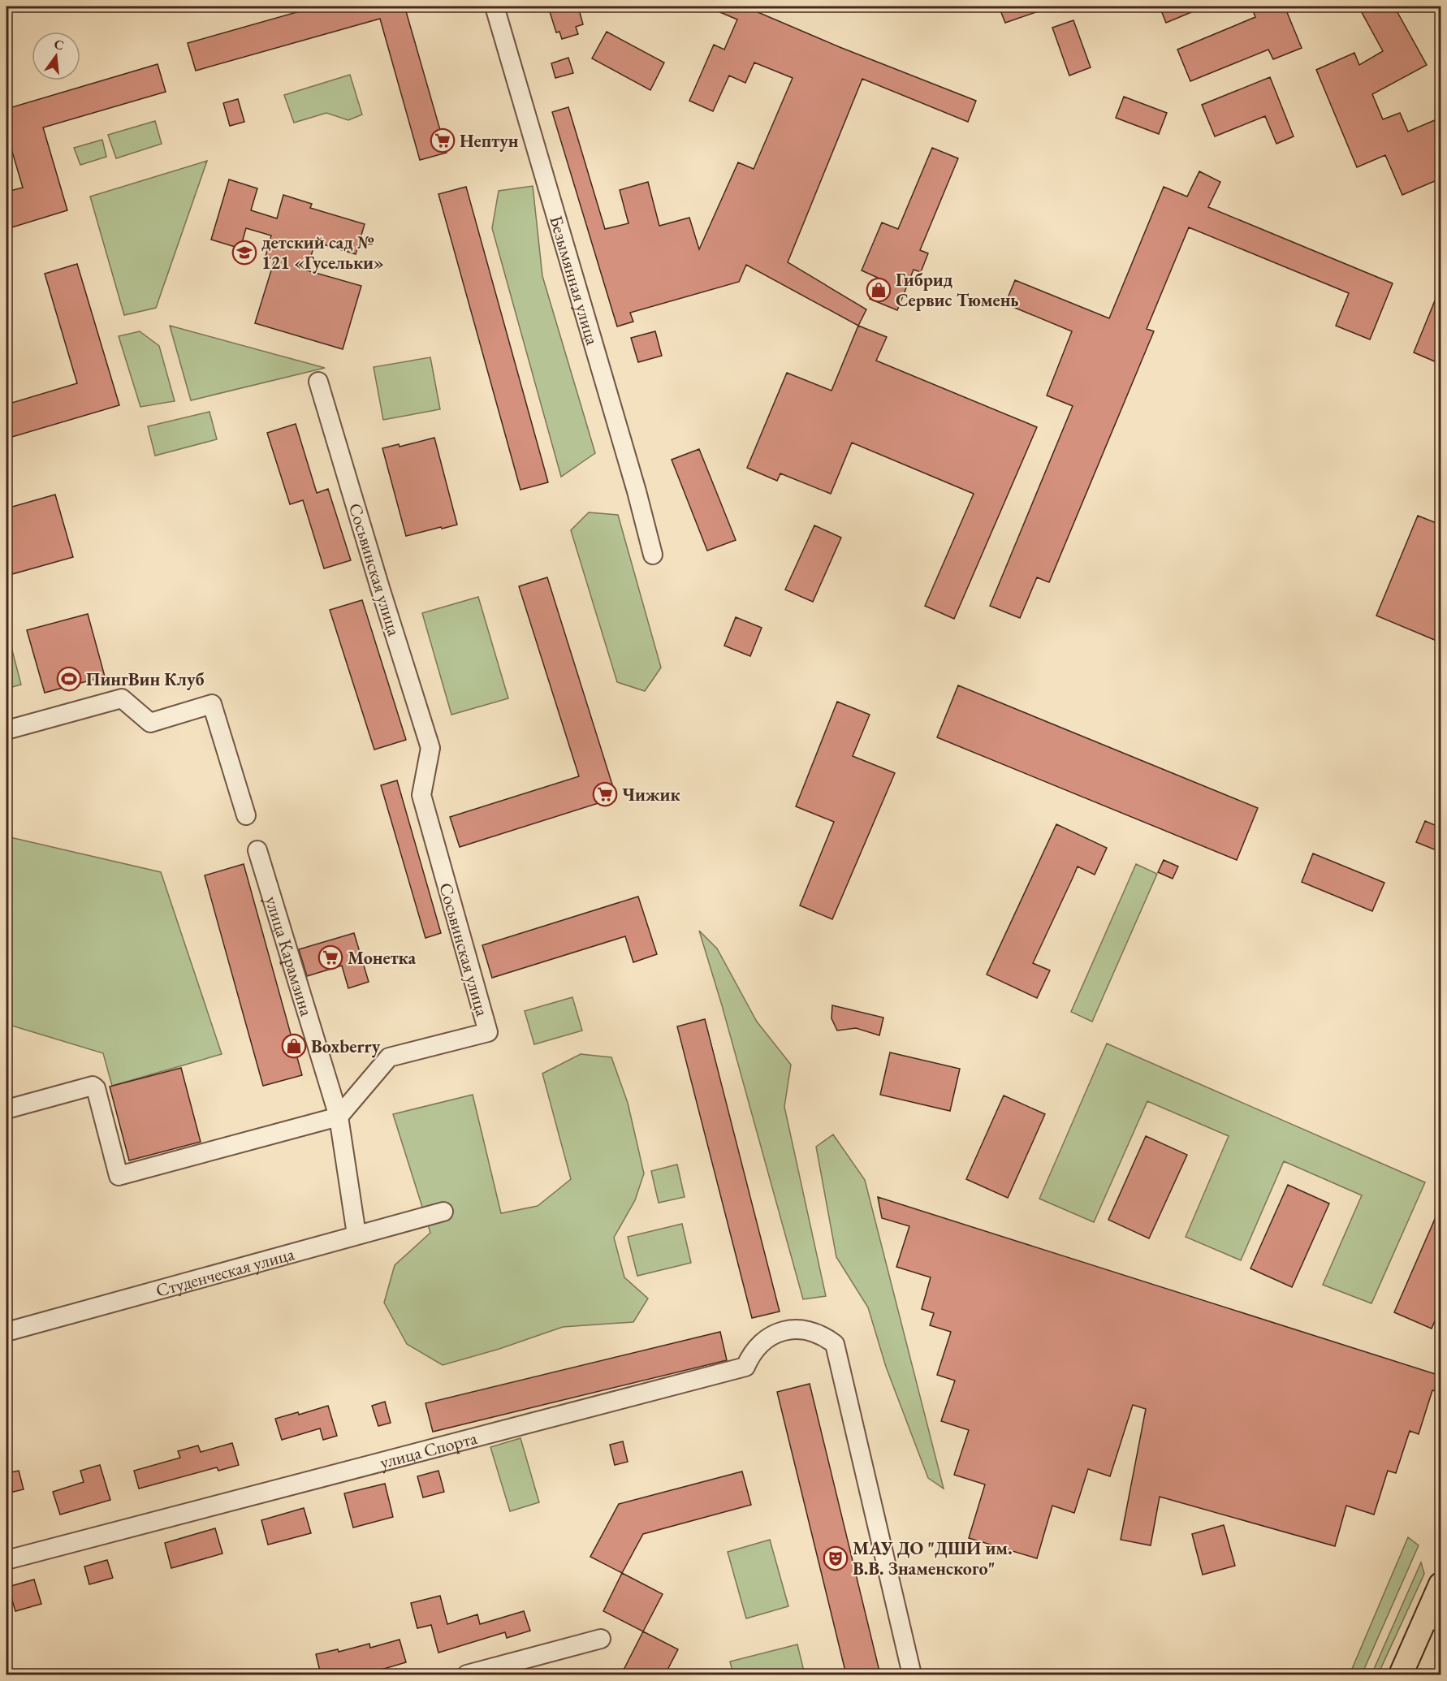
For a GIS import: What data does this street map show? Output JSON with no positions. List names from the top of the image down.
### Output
{
  "streets": {
    "street": [
      "Безымянная улица",
      "Сосьвинская улица",
      "улица Карамзина",
      "Студенческая улица",
      "улица Спорта"
    ]
  },
  "crossings": [
    ["Сосьвинская улица", "улица Карамзина"],
    ["улица Карамзина", "Студенческая улица"]
  ],
  "places": {
    "supermarket": ["Нептун", "Чижик", "Монетка"],
    "school or university": ["детский сад № 121 «Гусельки»"],
    "shop": ["Гибрид Сервис Тюмень", "Boxberry"],
    "sports": ["ПингВин Клуб"],
    "theatre": ["МАУ ДО \"ДШИ им. В.В. Знаменского\""]
  },
  "north": "top"
}
